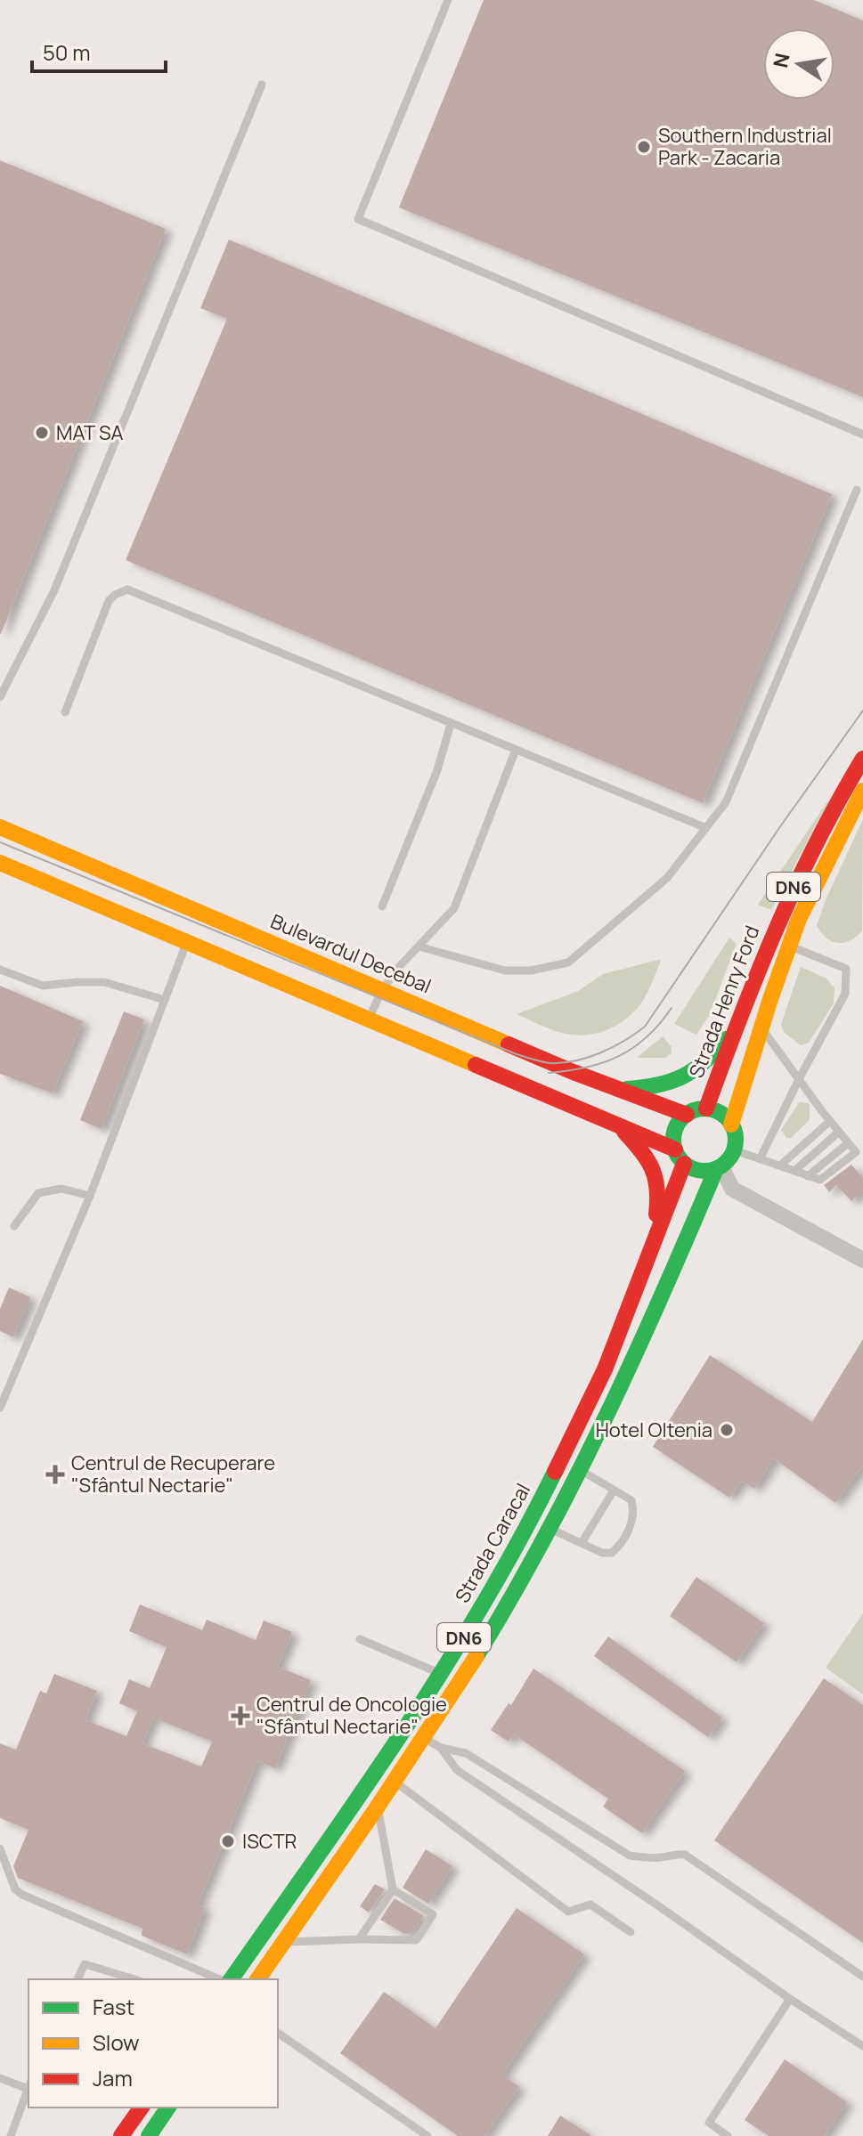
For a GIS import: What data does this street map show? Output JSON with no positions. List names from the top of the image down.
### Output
{
  "streets": {
    "main road": [
      "DN6",
      "Bulevardul Decebal",
      "Strada Henry Ford",
      "Strada Caracal"
    ]
  },
  "crossings": [
    ["DN6", "Bulevardul Decebal"],
    ["DN6", "Strada Henry Ford"],
    ["DN6", "Strada Caracal"],
    ["Bulevardul Decebal", "Strada Henry Ford"],
    ["Bulevardul Decebal", "Strada Caracal"],
    ["Strada Henry Ford", "Strada Caracal"]
  ],
  "places": {
    "other": [
      "Southern Industrial Park - Zacaria",
      "MAT SA",
      "Hotel Oltenia",
      "ISCTR"
    ],
    "health": ["Centrul de Recuperare \"Sfântul Nectarie\"", "Centrul de Oncologie \"Sfântul Nectarie\""]
  },
  "legend": ["Fast", "Slow", "Jam"],
  "scale_bar": "50 m",
  "north": "left"
}
